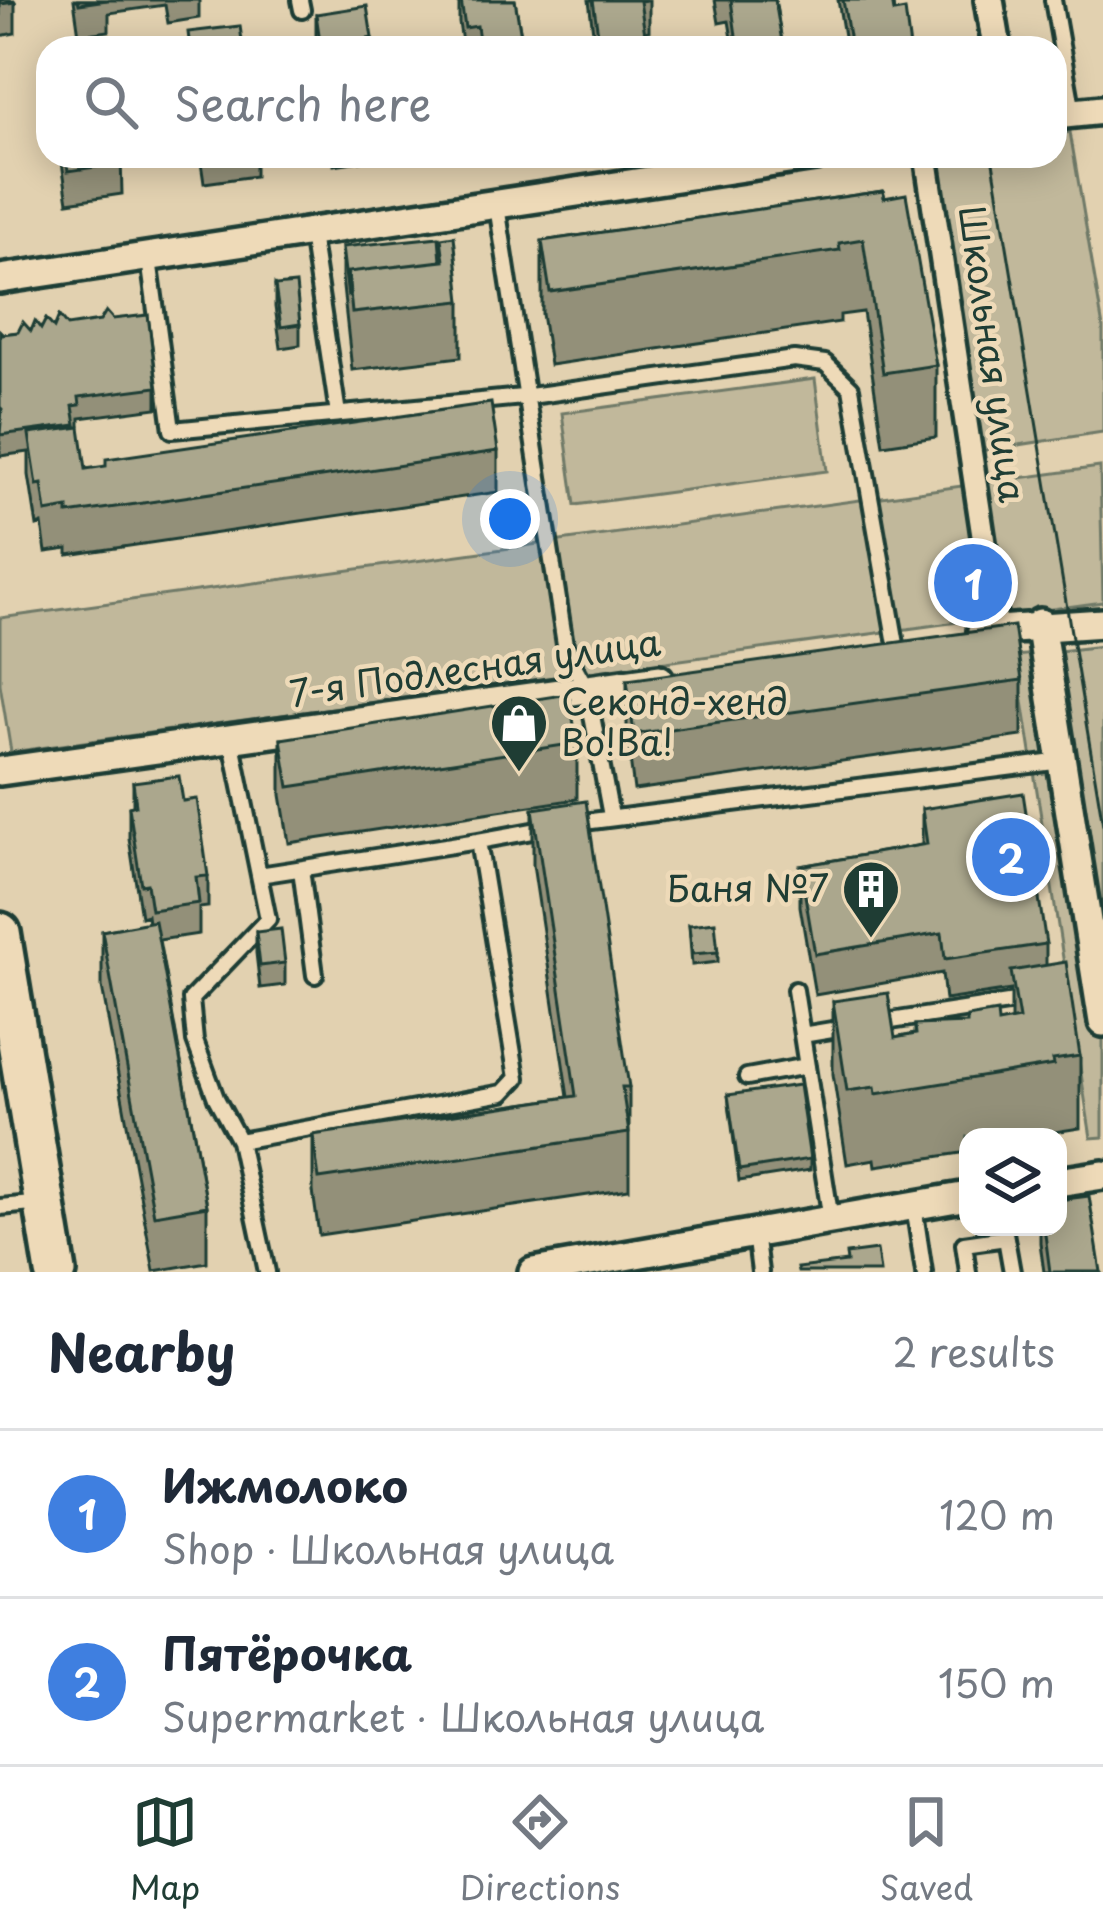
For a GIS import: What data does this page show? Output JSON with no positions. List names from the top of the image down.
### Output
{
  "streets": {
    "street": ["Школьная улица", "7-я Подлесная улица"]
  },
  "places": {
    "shop": ["Секонд-хенд Во!Ва!"],
    "building": ["Баня №7"]
  },
  "page": {
    "search": "Search here",
    "pins": ["1", "2"],
    "heading": ["Nearby", "2 results"],
    "list": [
      {
        "mark": "1",
        "name": "Ижмолоко",
        "note": "Shop · Школьная улица",
        "value": "120 m"
      },
      {
        "mark": "2",
        "name": "Пятёрочка",
        "note": "Supermarket · Школьная улица",
        "value": "150 m"
      }
    ],
    "nav": ["Map", "Directions", "Saved"]
  }
}
